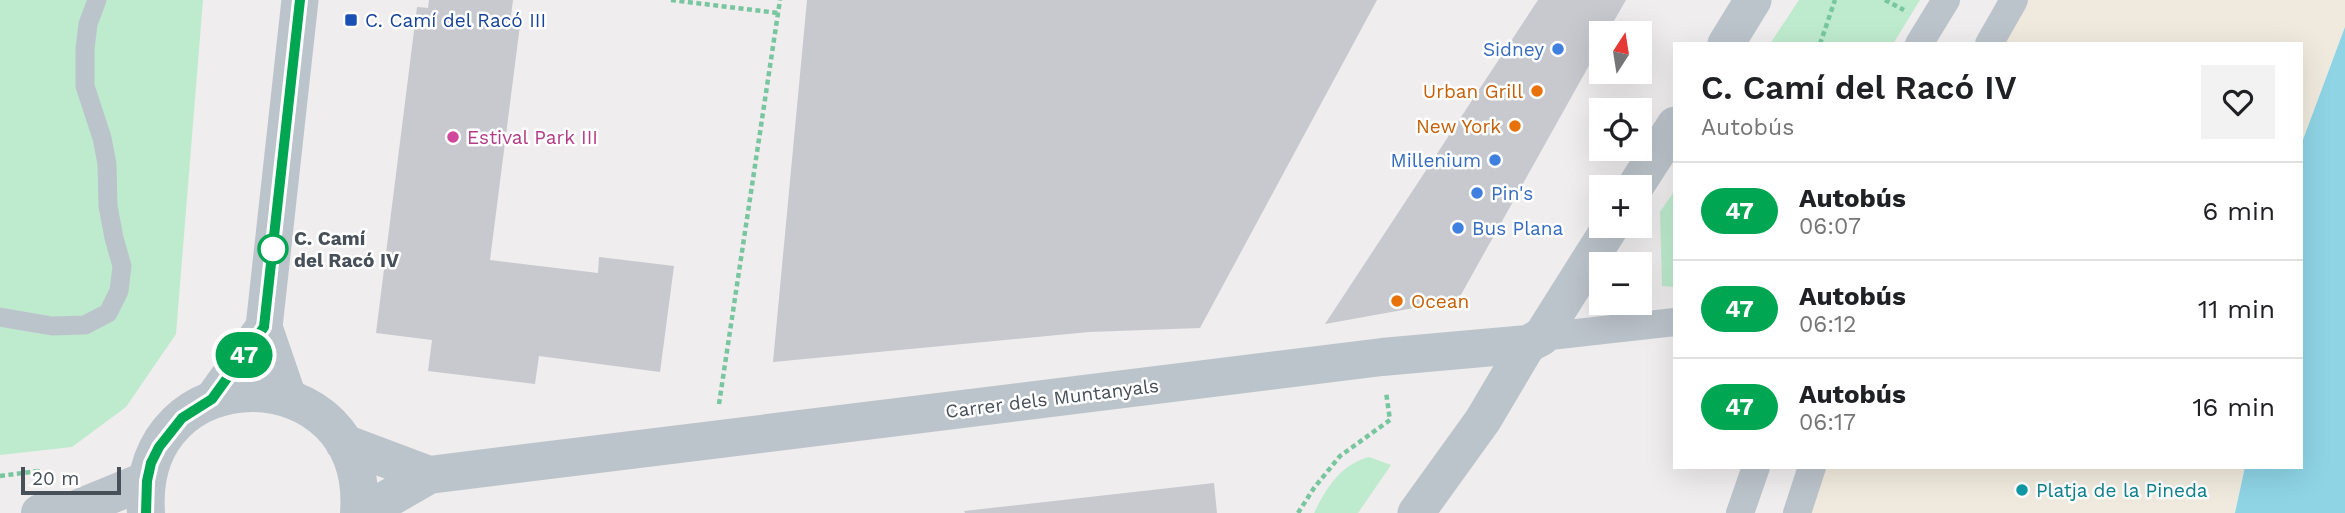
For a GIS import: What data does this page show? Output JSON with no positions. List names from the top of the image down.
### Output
{
  "streets": {
    "street": ["Carrer dels Muntanyals"]
  },
  "places": {
    "transit": ["C. Camí del Racó III"],
    "other": [
      "Sidney",
      "Urban Grill",
      "New York",
      "Estival Park III",
      "Millenium",
      "Pin's",
      "Bus Plana",
      "C. Camí del Racó IV",
      "Ocean",
      "Platja de la Pineda"
    ]
  },
  "lines": ["bus line 47"],
  "scale_bar": "20 m",
  "north": "top",
  "page": {
    "on_map": "47",
    "map_buttons": ["+", "−"],
    "heading": ["C. Camí del Racó IV", "Autobús"],
    "list": [
      {
        "mark": "47",
        "name": "Autobús",
        "note": "06:07",
        "value": "6 min"
      },
      {
        "mark": "47",
        "name": "Autobús",
        "note": "06:12",
        "value": "11 min"
      },
      {
        "mark": "47",
        "name": "Autobús",
        "note": "06:17",
        "value": "16 min"
      }
    ],
    "scale": "20 m"
  }
}
